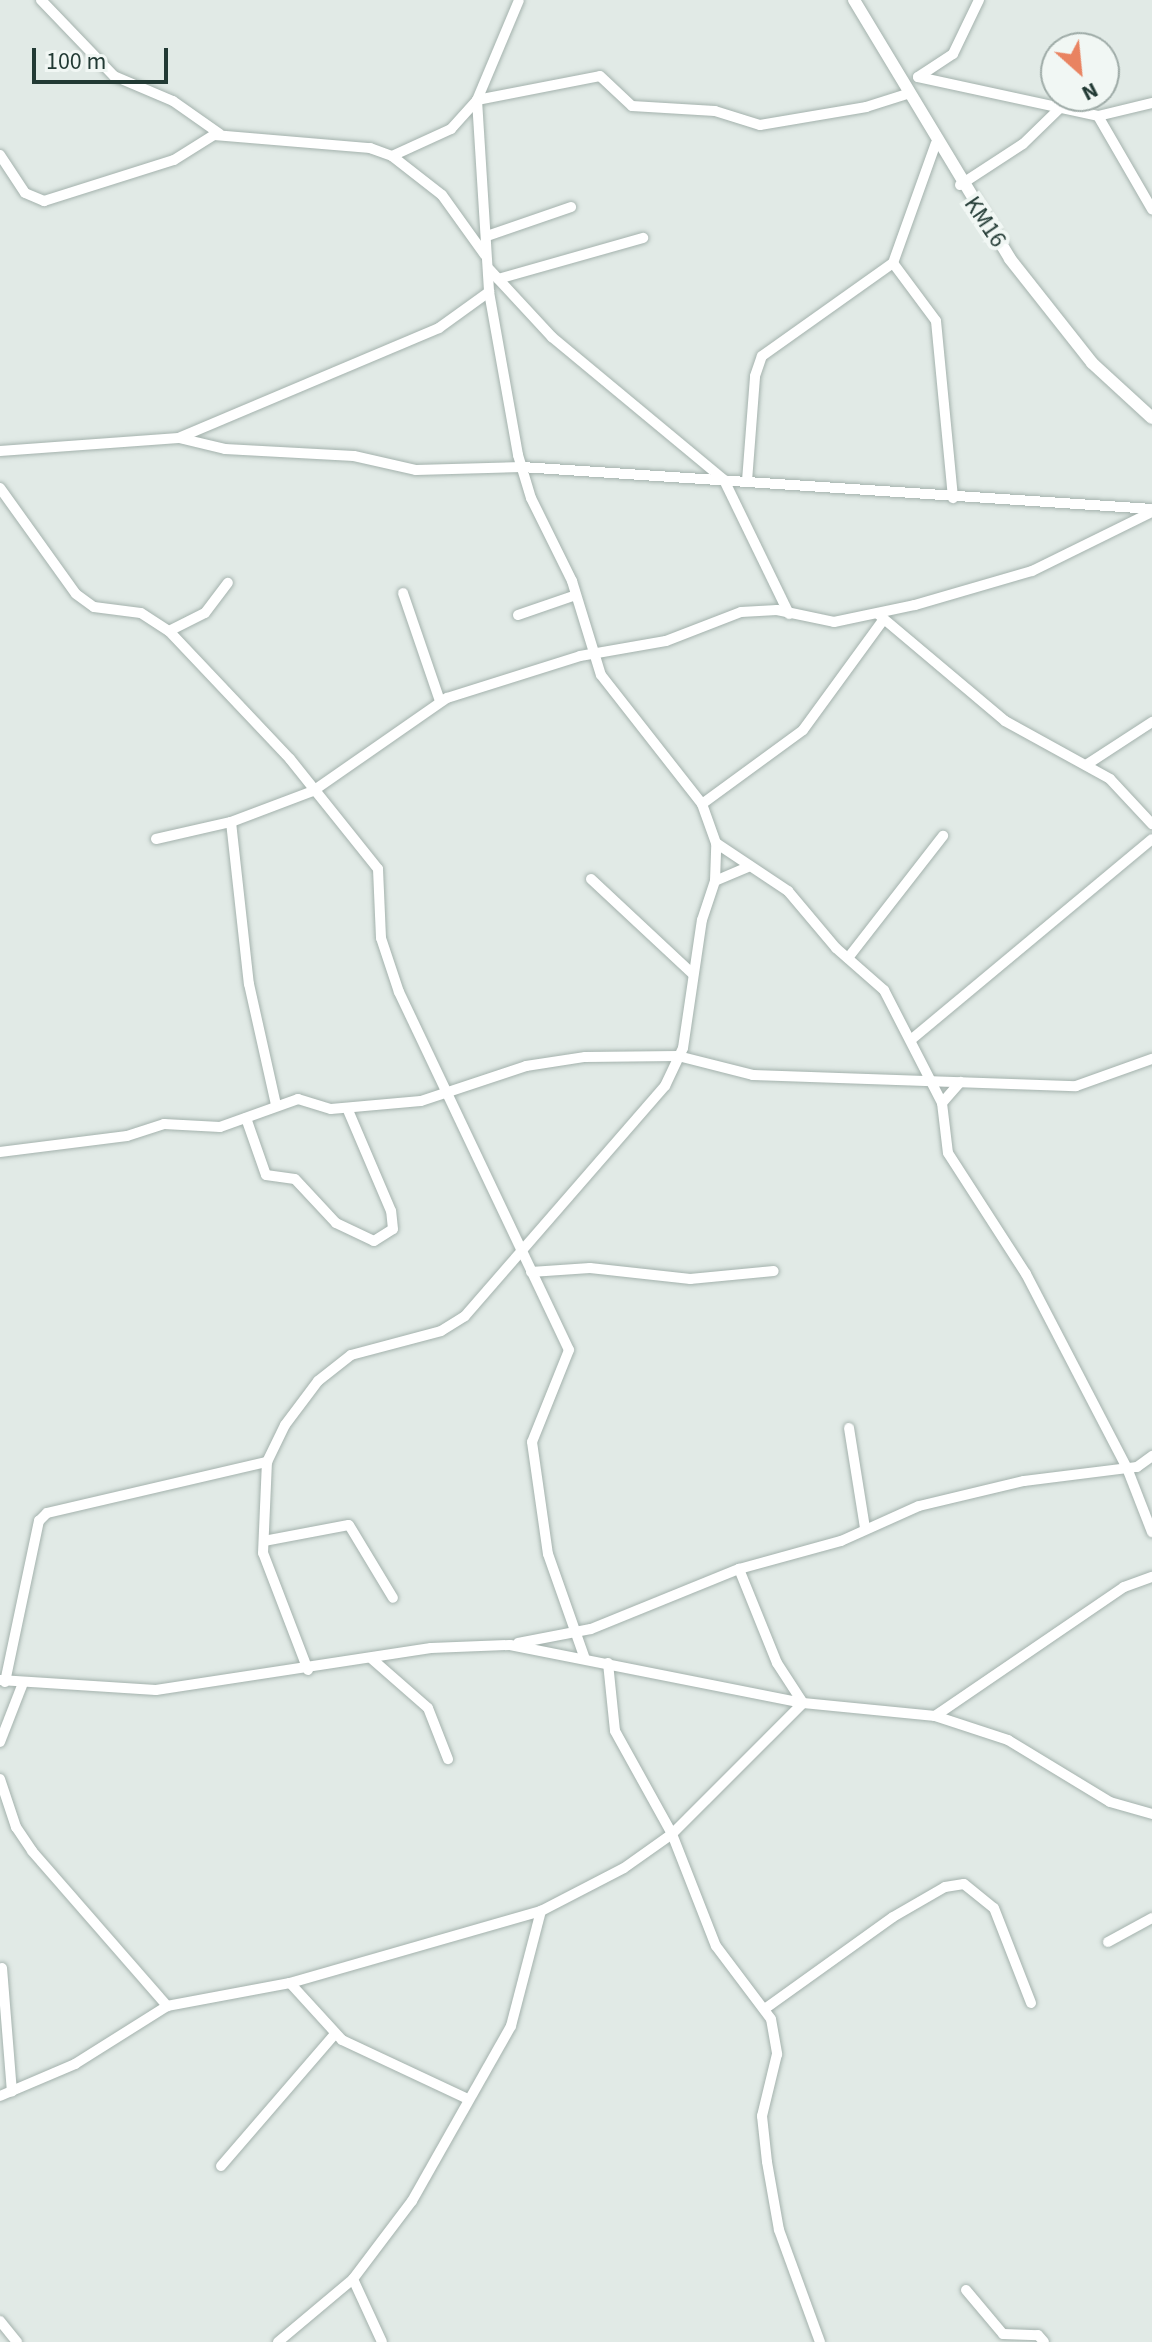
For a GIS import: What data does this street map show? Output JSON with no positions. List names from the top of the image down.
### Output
{
  "streets": {
    "street": ["KM16"]
  },
  "scale_bar": "100 m",
  "north": "bottom right"
}
